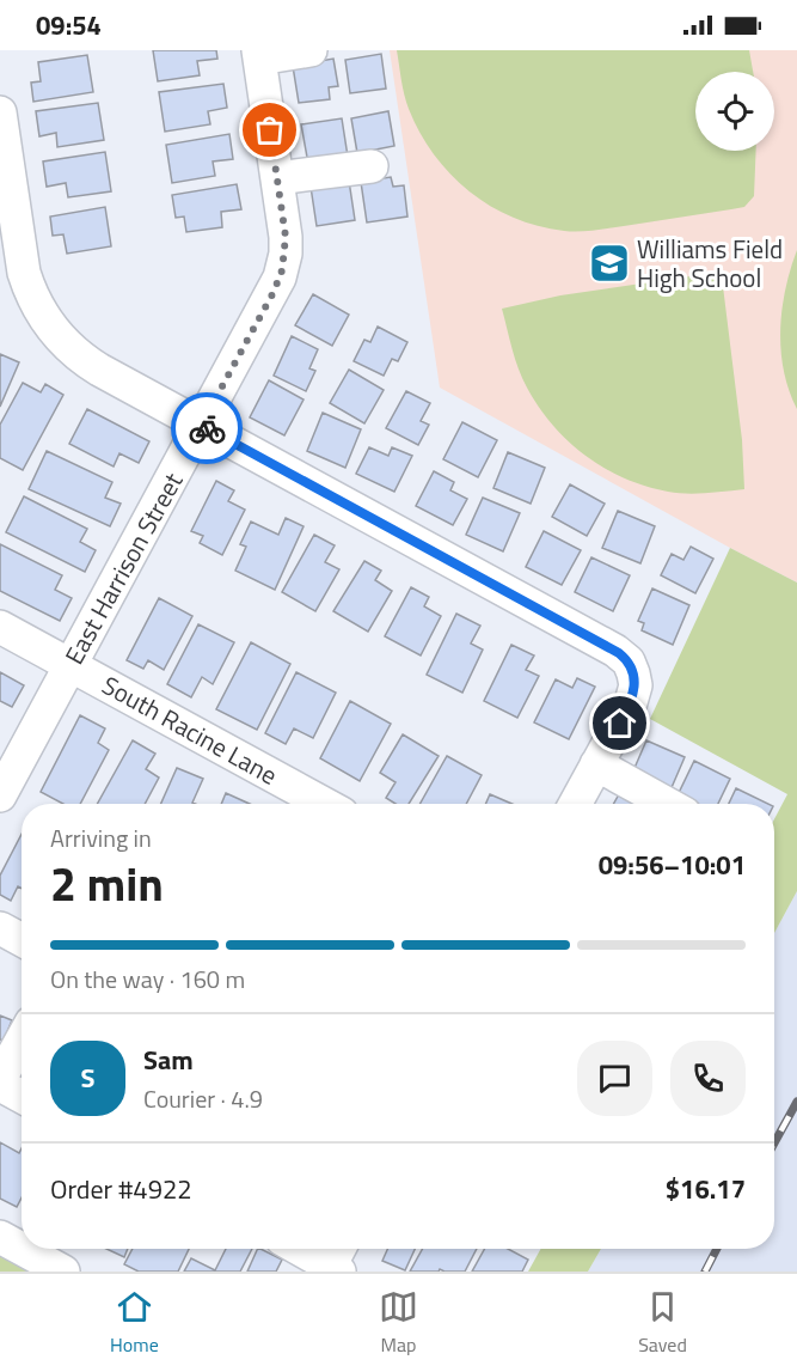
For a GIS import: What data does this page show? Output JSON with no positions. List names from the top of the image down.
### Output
{
  "streets": {
    "street": ["East Harrison Street", "South Racine Lane"]
  },
  "crossings": [
    ["East Harrison Street", "South Racine Lane"]
  ],
  "places": {
    "school or university": ["Williams Field High School"]
  },
  "page": {
    "status": "09:54",
    "heading": ["2 min", "Arriving in", "09:56–10:01"],
    "panel": [
      "Sam",
      "Courier · 4.9",
      "Order #4922",
      "$16.17"
    ],
    "bar": "On the way · 160 m",
    "round": "S",
    "tabs": ["Home", "Map", "Saved"]
  }
}
